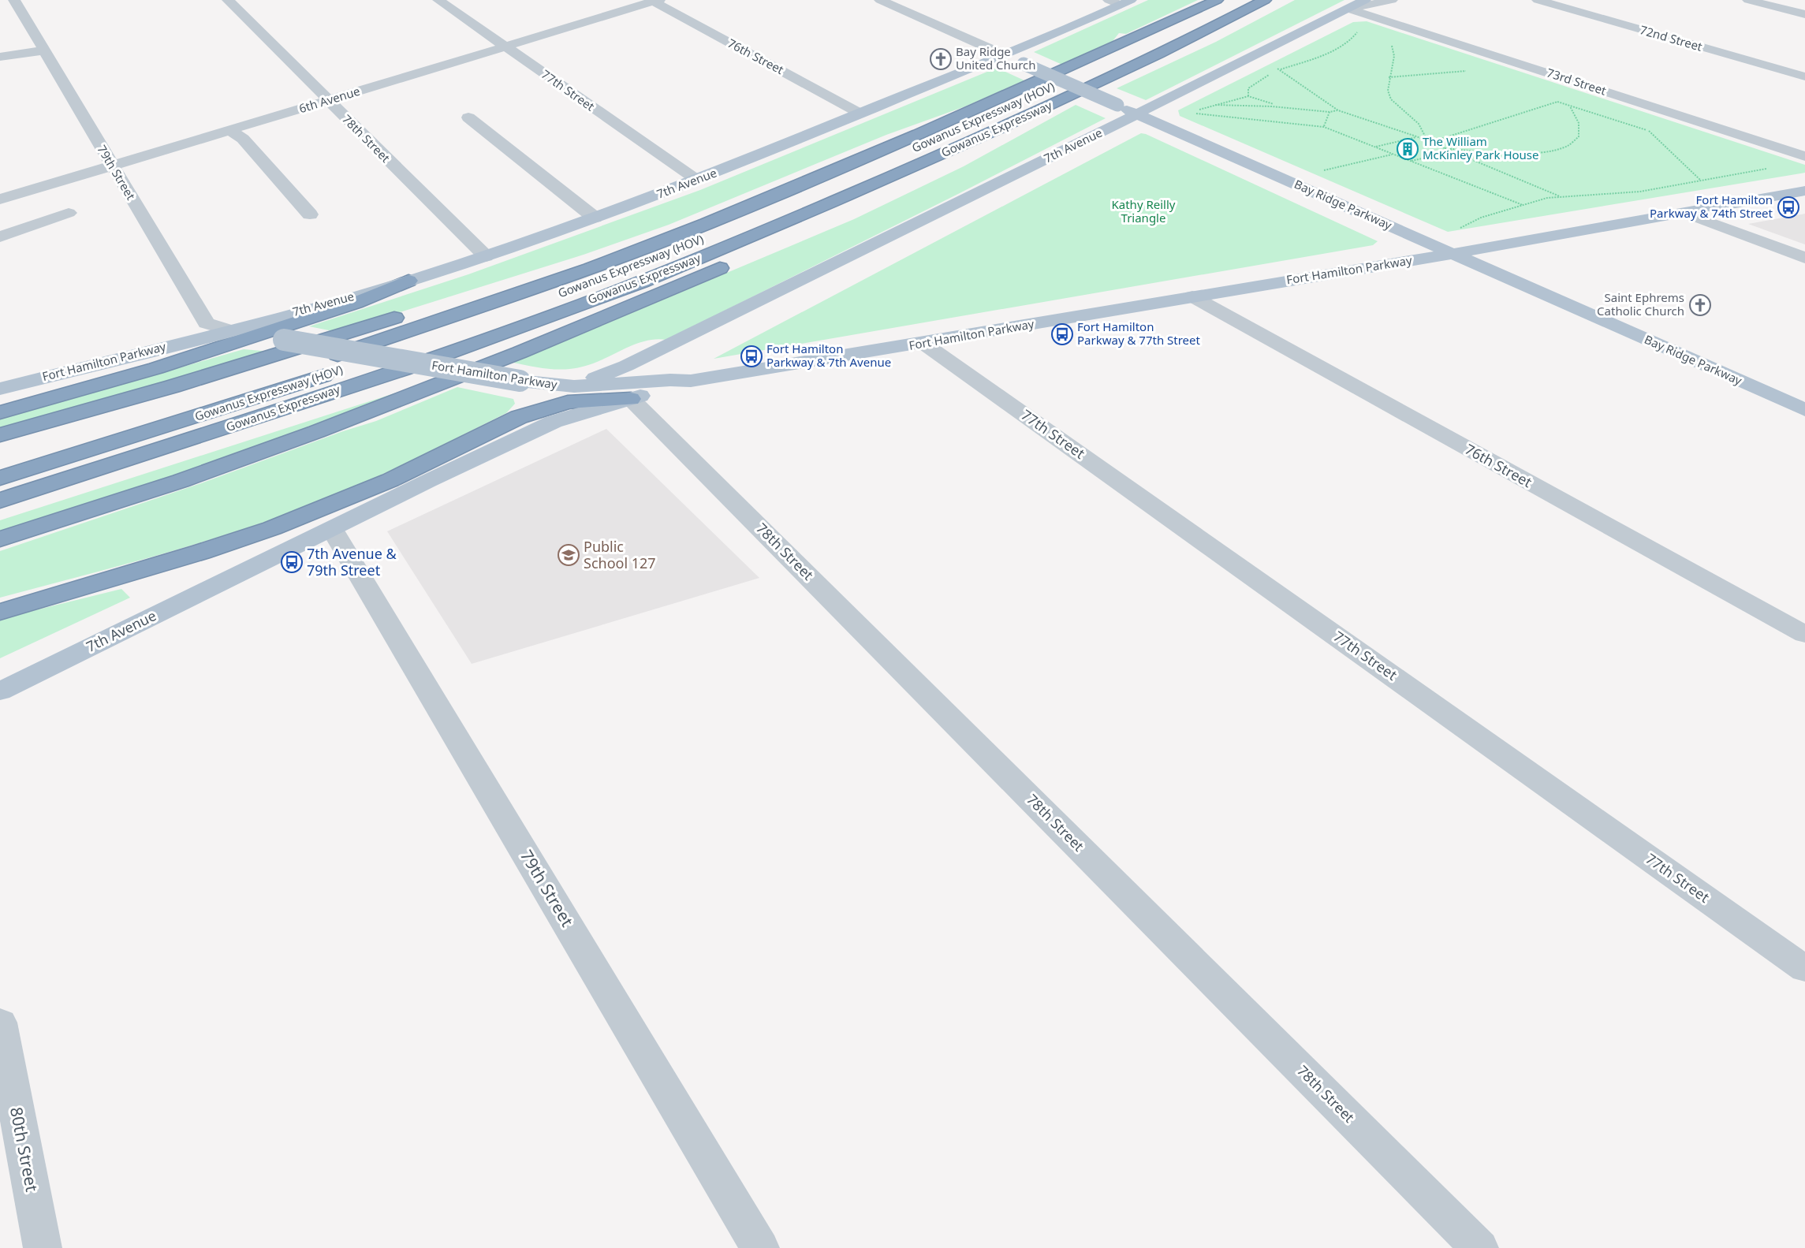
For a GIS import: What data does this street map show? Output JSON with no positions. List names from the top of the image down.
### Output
{
  "streets": {
    "highway": ["Gowanus Expressway (HOV)", "Gowanus Expressway"],
    "main road": ["7th Avenue", "Bay Ridge Parkway", "Fort Hamilton Parkway"],
    "street": [
      "72nd Street",
      "76th Street",
      "73rd Street",
      "77th Street",
      "6th Avenue",
      "78th Street",
      "79th Street",
      "80th Street"
    ]
  },
  "crossings": [
    ["76th Street", "6th Avenue"],
    ["76th Street", "7th Avenue"],
    ["76th Street", "Fort Hamilton Parkway"],
    ["73rd Street", "7th Avenue"],
    ["77th Street", "6th Avenue"],
    ["77th Street", "7th Avenue"],
    ["77th Street", "Fort Hamilton Parkway"],
    ["6th Avenue", "78th Street"],
    ["6th Avenue", "79th Street"],
    ["78th Street", "7th Avenue"],
    ["7th Avenue", "79th Street"],
    ["7th Avenue", "Bay Ridge Parkway"],
    ["7th Avenue", "Fort Hamilton Parkway"],
    ["79th Street", "Fort Hamilton Parkway"],
    ["Bay Ridge Parkway", "Fort Hamilton Parkway"]
  ],
  "parks": ["Kathy Reilly Triangle"],
  "places": {
    "church": ["Bay Ridge United Church", "Saint Ephrems Catholic Church"],
    "building": ["The William McKinley Park House"],
    "bus stop": [
      "Fort Hamilton Parkway & 74th Street",
      "Fort Hamilton Parkway & 77th Street",
      "Fort Hamilton Parkway & 7th Avenue",
      "7th Avenue & 79th Street"
    ],
    "school or university": ["Public School 127"]
  }
}
